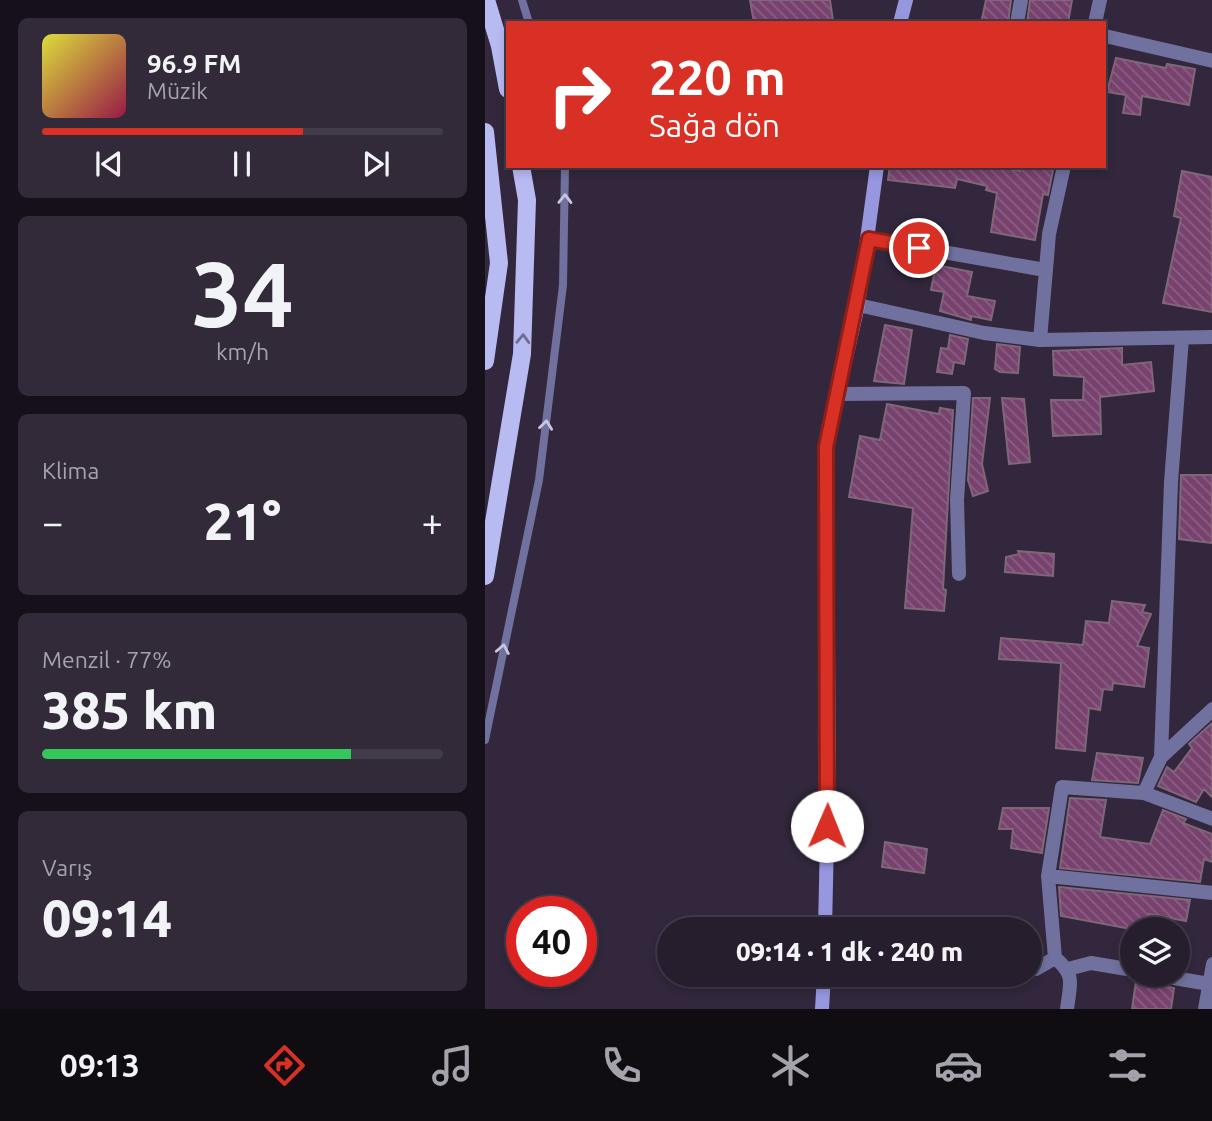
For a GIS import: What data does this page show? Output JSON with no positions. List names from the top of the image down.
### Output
{
  "page": {
    "turn": ["220 m", "Sağa dön"],
    "song": ["96.9 FM", "Müzik"],
    "tile": [
      ["34", "km/h"],
      "Klima",
      ["Menzil · 77%", "385 km"],
      ["Varış", "09:14"]
    ],
    "heat": ["−", "21°", "+"],
    "limit": "40",
    "trip": "09:14 · 1 dk · 240 m",
    "tabs": "09:13"
  }
}
